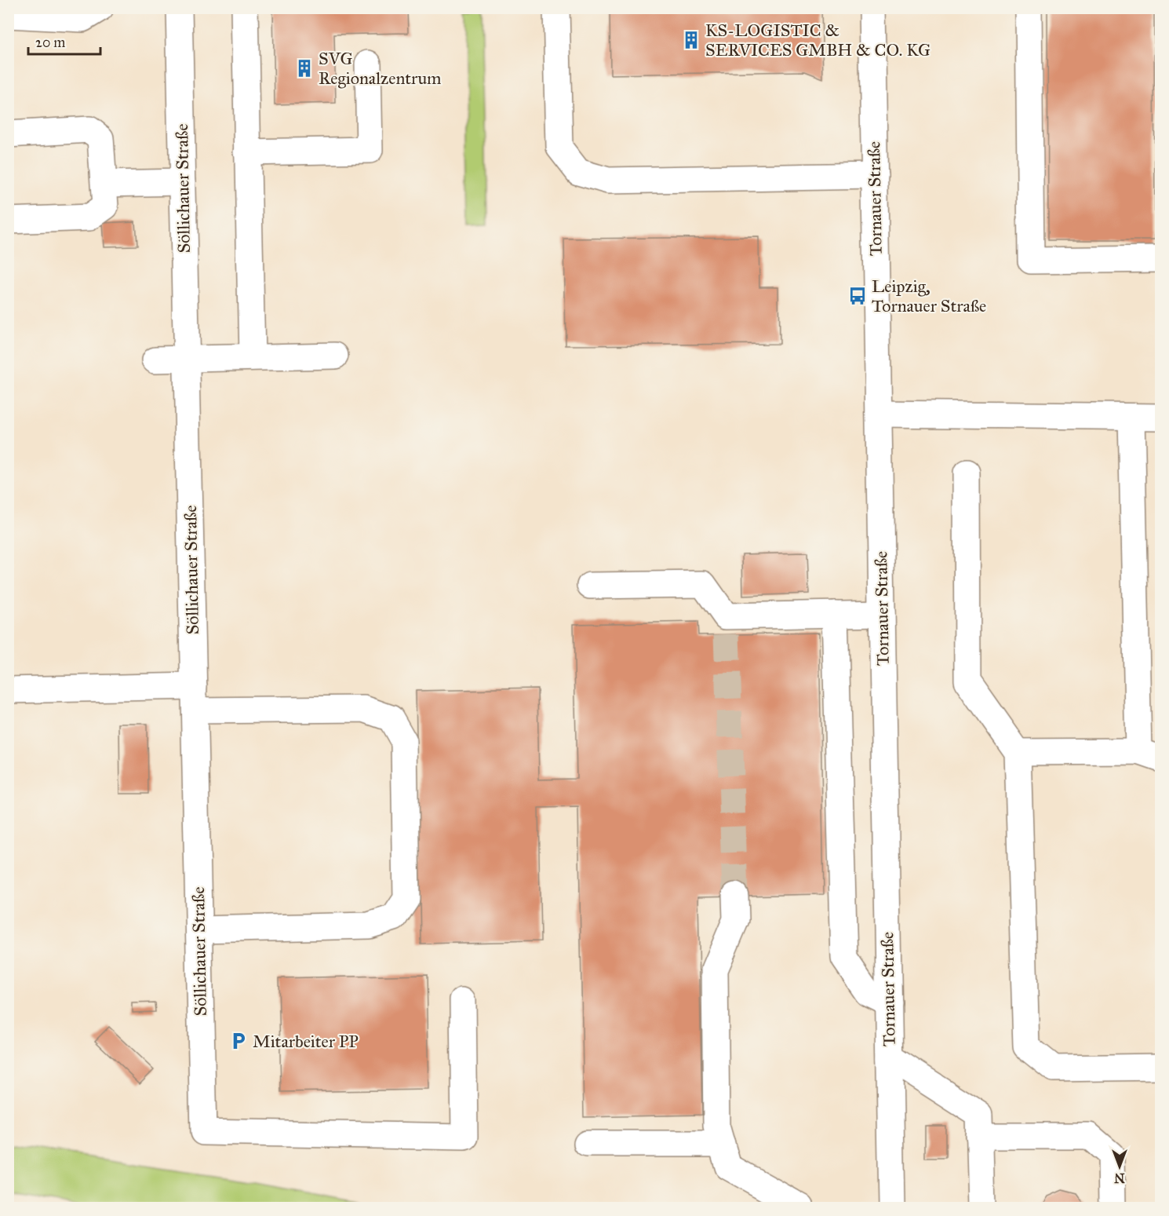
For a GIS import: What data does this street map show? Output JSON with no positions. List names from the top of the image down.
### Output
{
  "streets": {
    "street": ["Söllichauer Straße", "Tornauer Straße"]
  },
  "places": {
    "building": ["KS-LOGISTIC & SERVICES GMBH & CO. KG", "SVG Regionalzentrum"],
    "bus stop": ["Leipzig, Tornauer Straße"],
    "parking": ["Mitarbeiter PP"]
  },
  "scale_bar": "20 m",
  "north": "bottom"
}
